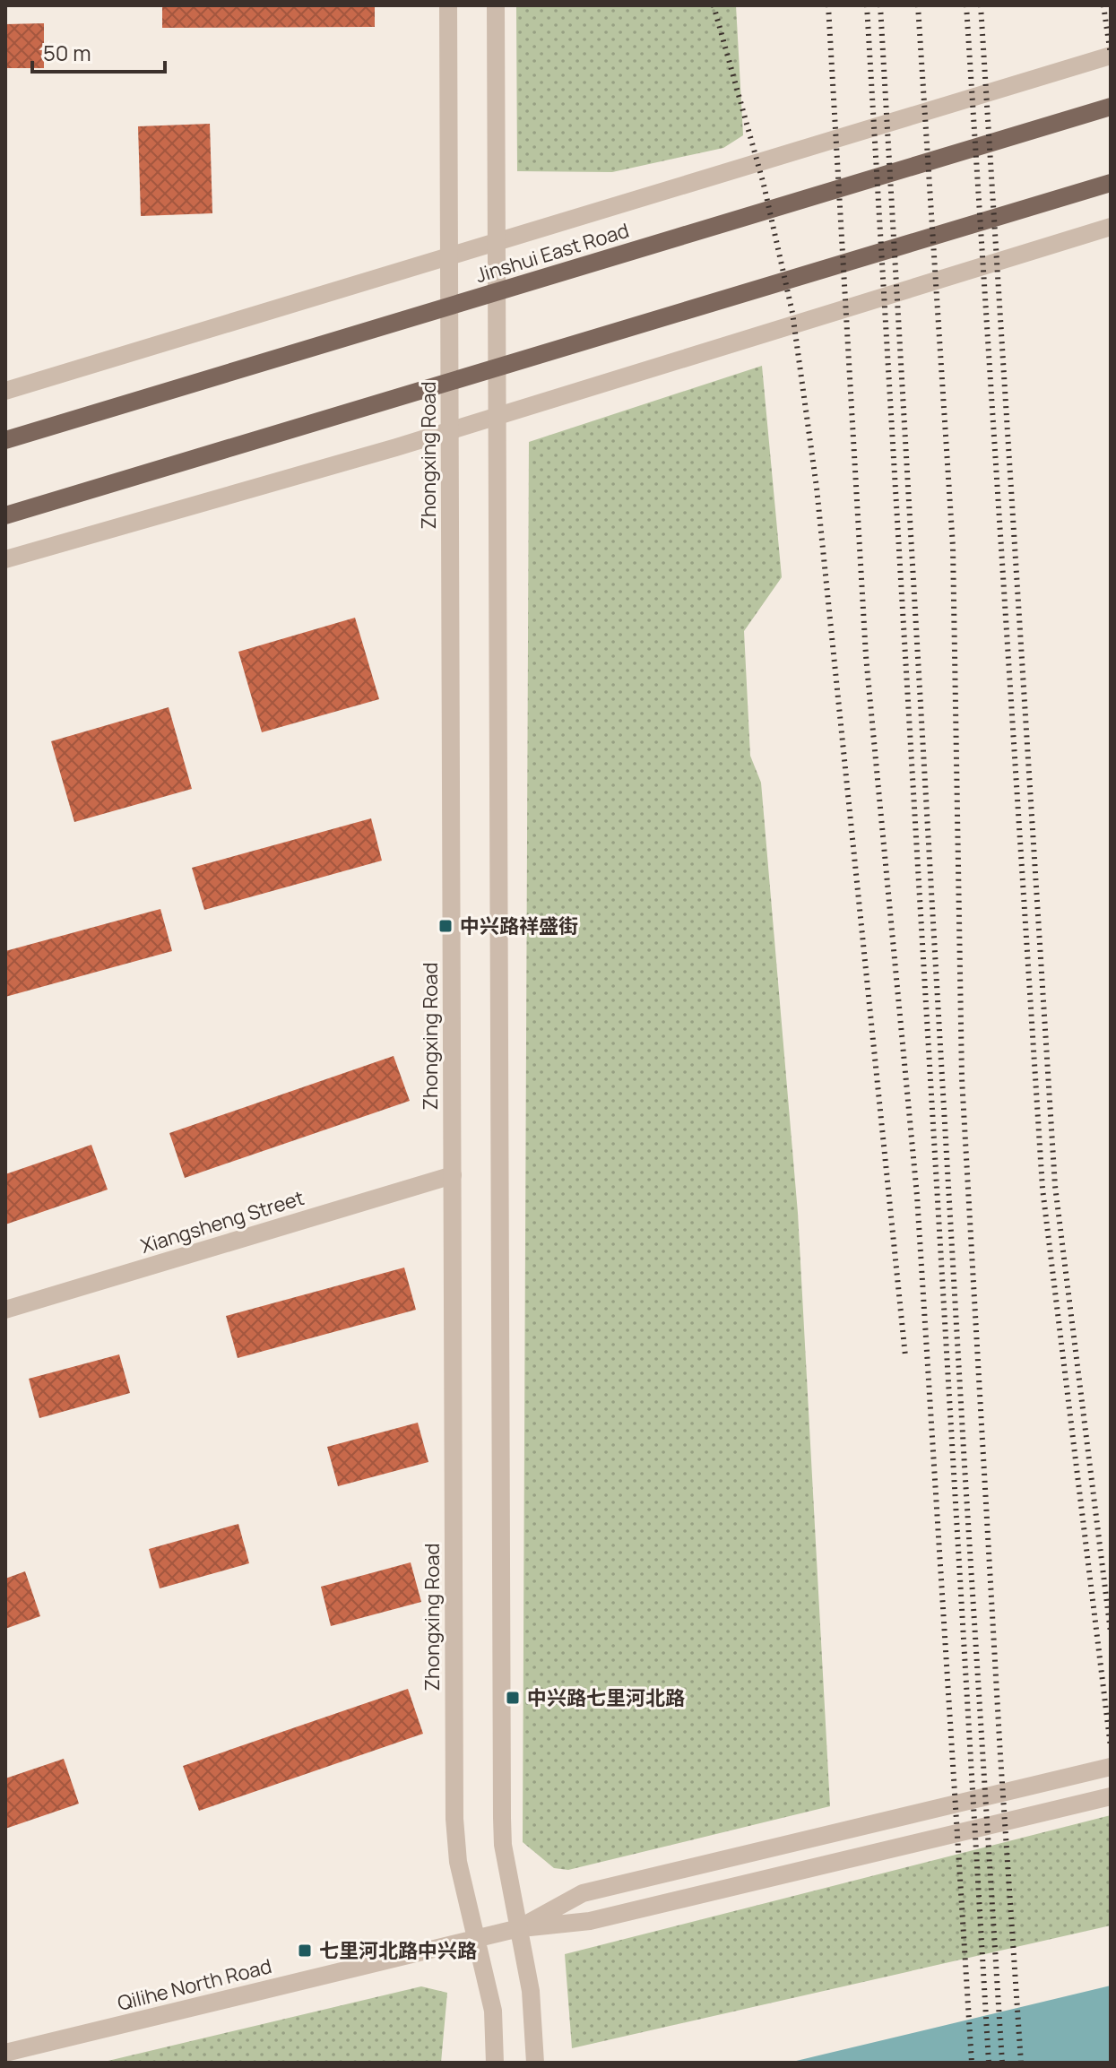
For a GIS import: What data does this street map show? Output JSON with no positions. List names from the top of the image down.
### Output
{
  "streets": {
    "main road": ["Jinshui East Road"],
    "street": ["Zhongxing Road", "Xiangsheng Street", "Qilihe North Road"]
  },
  "crossings": [
    ["Jinshui East Road", "Zhongxing Road"],
    ["Zhongxing Road", "Xiangsheng Street"],
    ["Zhongxing Road", "Qilihe North Road"]
  ],
  "places": {
    "transit": ["中兴路祥盛街", "中兴路七里河北路", "七里河北路中兴路"]
  },
  "scale_bar": "50 m"
}
